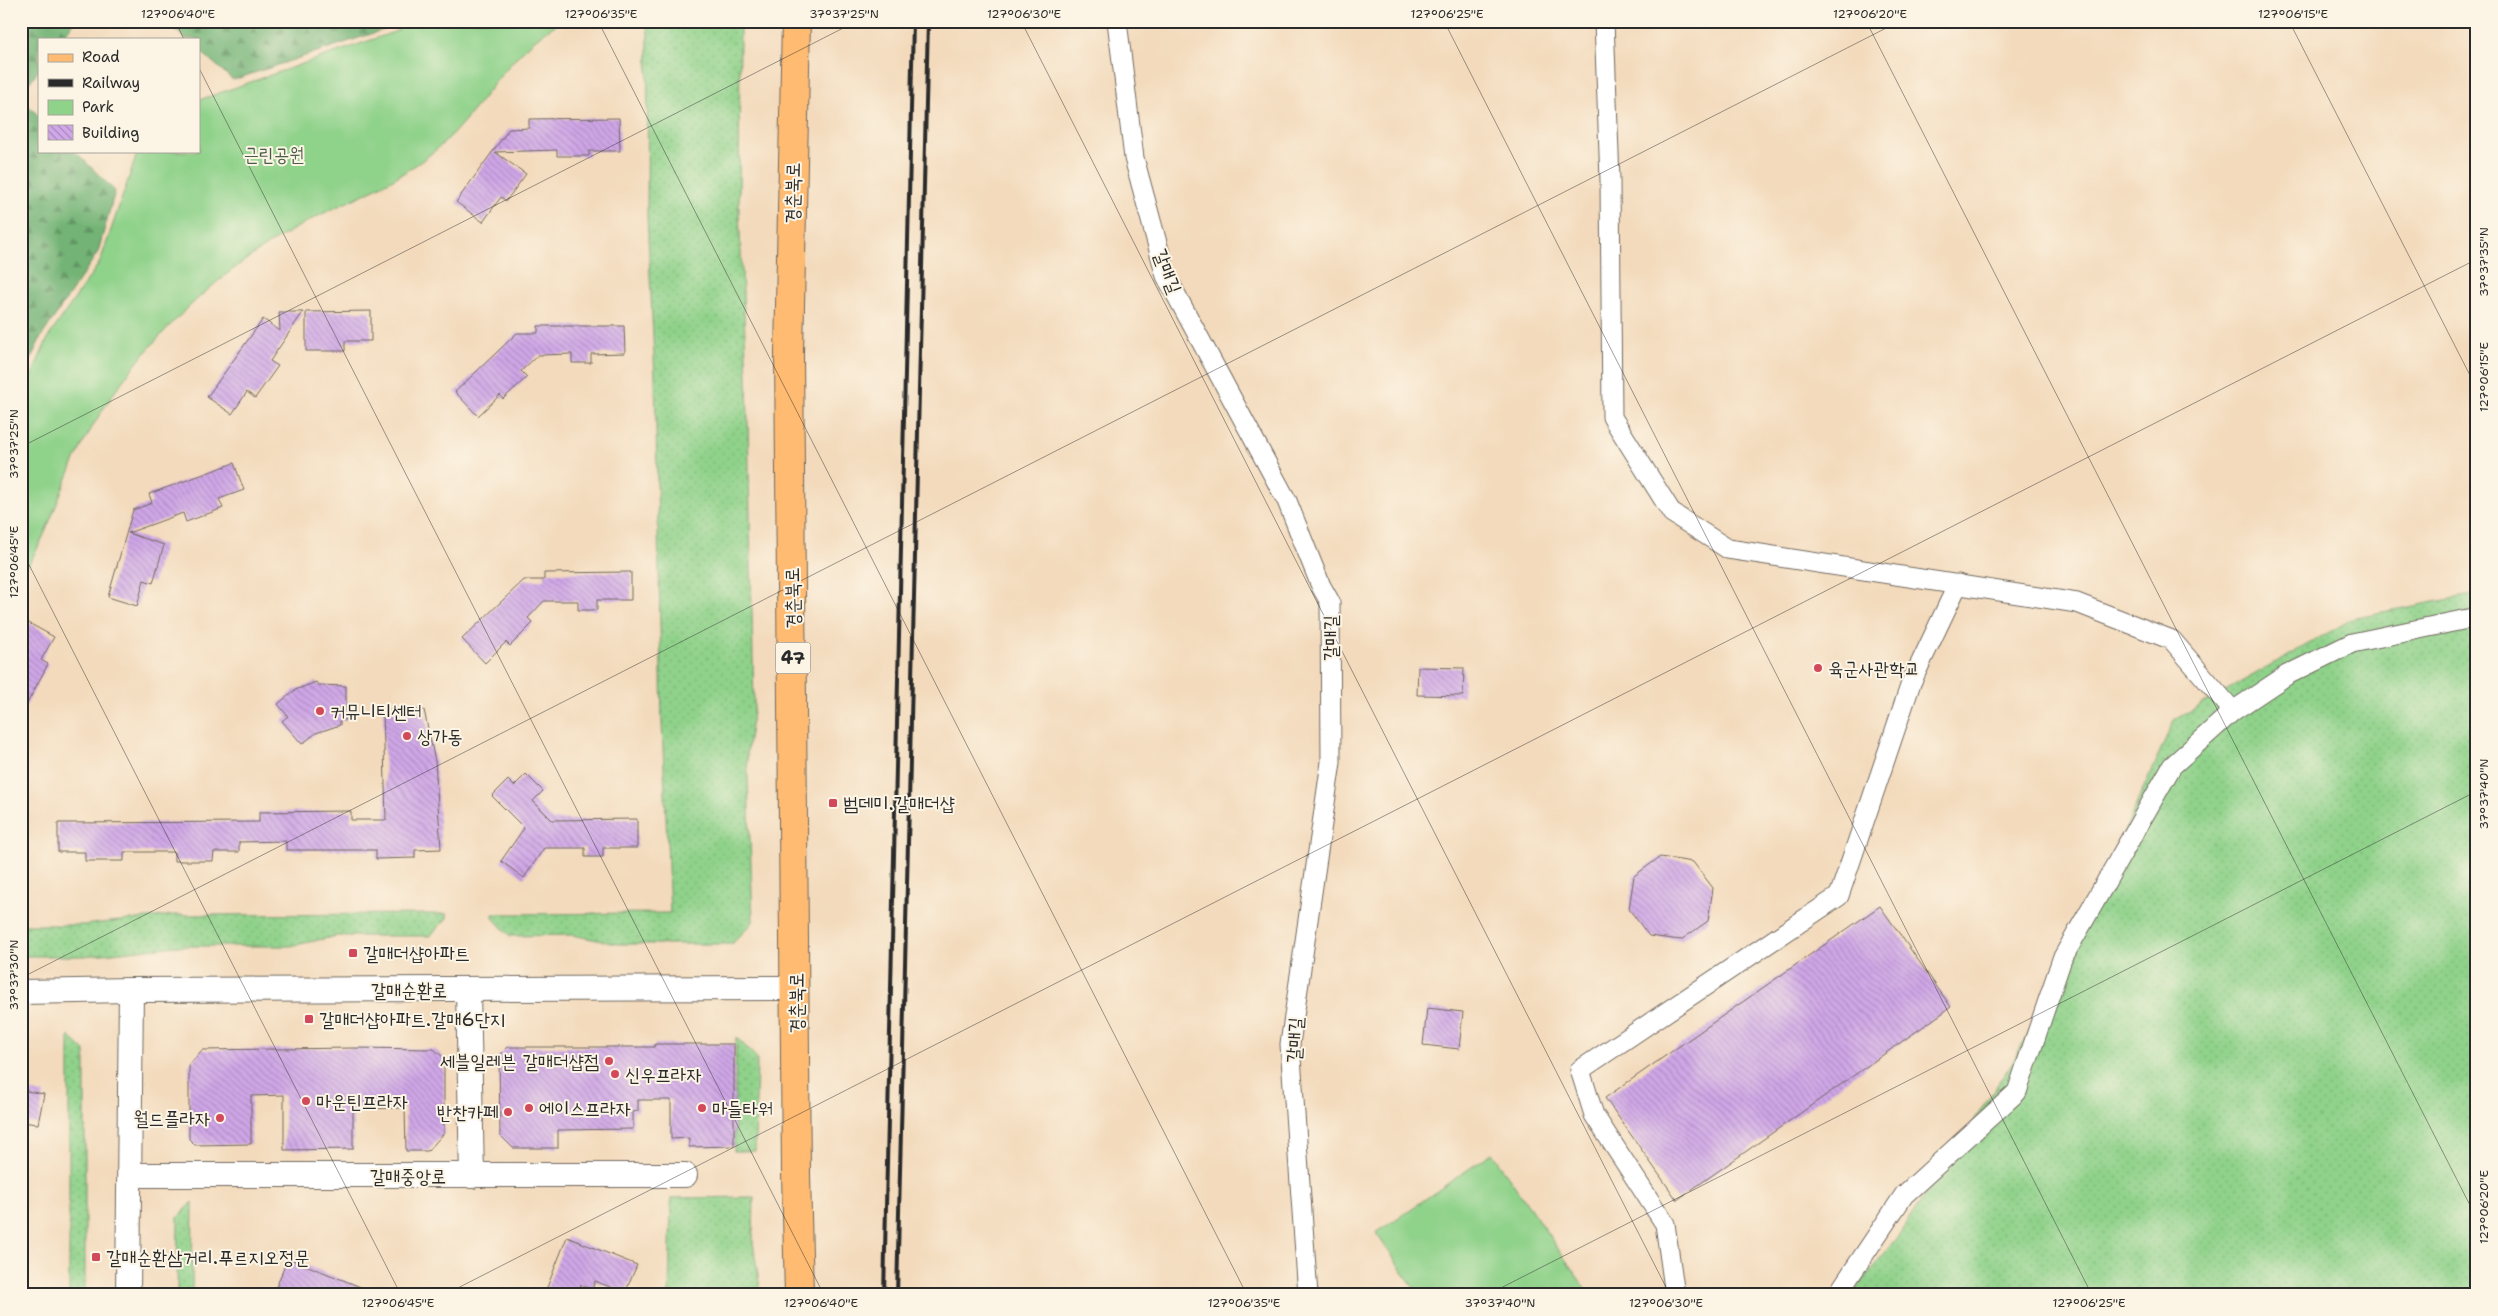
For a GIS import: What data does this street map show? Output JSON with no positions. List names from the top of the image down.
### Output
{
  "streets": {
    "main road": ["경춘북로", "47"],
    "street": ["갈매길", "갈매순환로", "갈매중앙로"]
  },
  "crossings": [
    ["경춘북로", "갈매순환로"]
  ],
  "parks": ["근린공원"],
  "places": {
    "other": [
      "육군사관학교",
      "커뮤니티센터",
      "상가동",
      "세블일레븐 갈매더샵점",
      "신우프라자",
      "마운틴프라자",
      "에이스프라자",
      "마들타워",
      "반찬카페",
      "월드플라자"
    ],
    "transit": [
      "범데미.갈매더샵",
      "갈매더샵아파트",
      "갈매더샵아파트.갈매6단지",
      "갈매순환삼거리.푸르지오정문"
    ]
  },
  "legend": [
    "Road",
    "Railway",
    "Park",
    "Building"
  ],
  "coordinates": [
    "127°06'40\"E",
    "127°06'35\"E",
    "37°37'25\"N",
    "127°06'30\"E",
    "127°06'25\"E",
    "127°06'20\"E",
    "127°06'15\"E",
    "37°37'35\"N",
    "127°06'45\"E",
    "37°37'40\"N",
    "37°37'30\"N"
  ]
}
